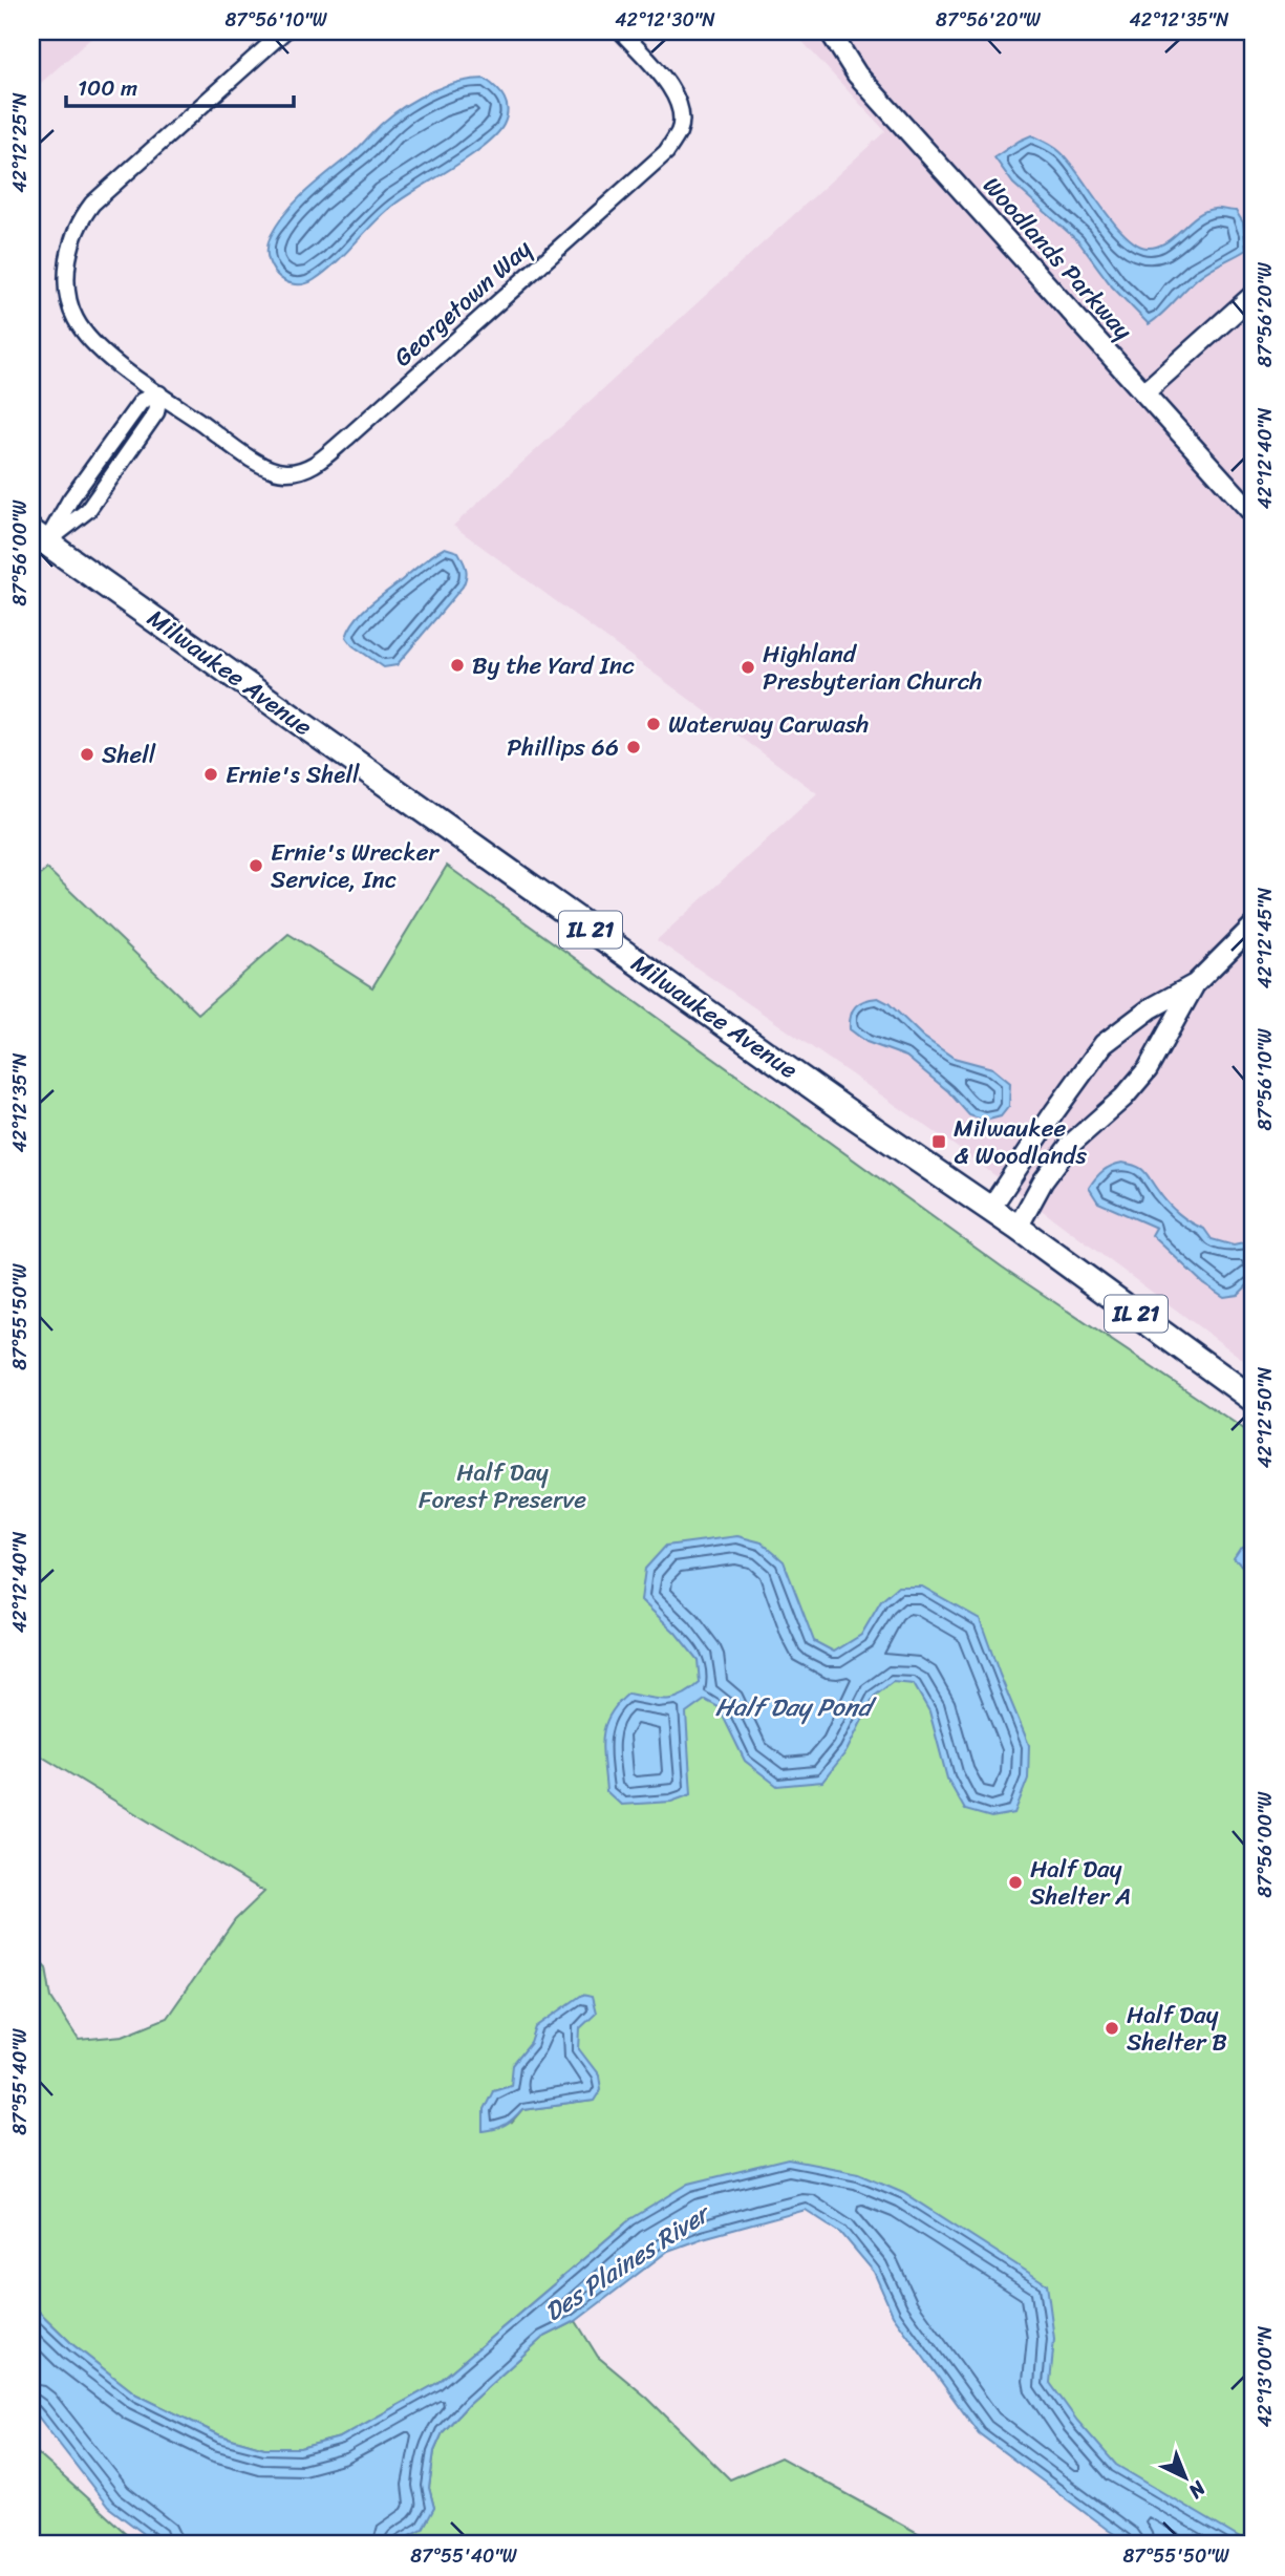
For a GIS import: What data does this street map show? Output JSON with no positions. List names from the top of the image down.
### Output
{
  "streets": {
    "main road": ["Milwaukee Avenue", "IL 21"],
    "street": ["Woodlands Parkway", "Georgetown Way"]
  },
  "water": ["Half Day Pond", "Des Plaines River"],
  "parks": ["Half Day Forest Preserve"],
  "places": {
    "other": [
      "By the Yard Inc",
      "Highland Presbyterian Church",
      "Waterway Carwash",
      "Phillips 66",
      "Shell",
      "Ernie's Shell",
      "Ernie's Wrecker Service, Inc",
      "Half Day Shelter A",
      "Half Day Shelter B"
    ],
    "transit": ["Milwaukee & Woodlands"]
  },
  "scale_bar": "100 m",
  "north": "bottom right",
  "coordinates": [
    "87°56'10\"W",
    "42°12'30\"N",
    "87°56'20\"W",
    "42°12'35\"N",
    "42°12'25\"N",
    "42°12'40\"N",
    "87°56'00\"W",
    "42°12'45\"N",
    "87°55'50\"W",
    "42°12'50\"N",
    "87°55'40\"W",
    "42°13'00\"N"
  ]
}
